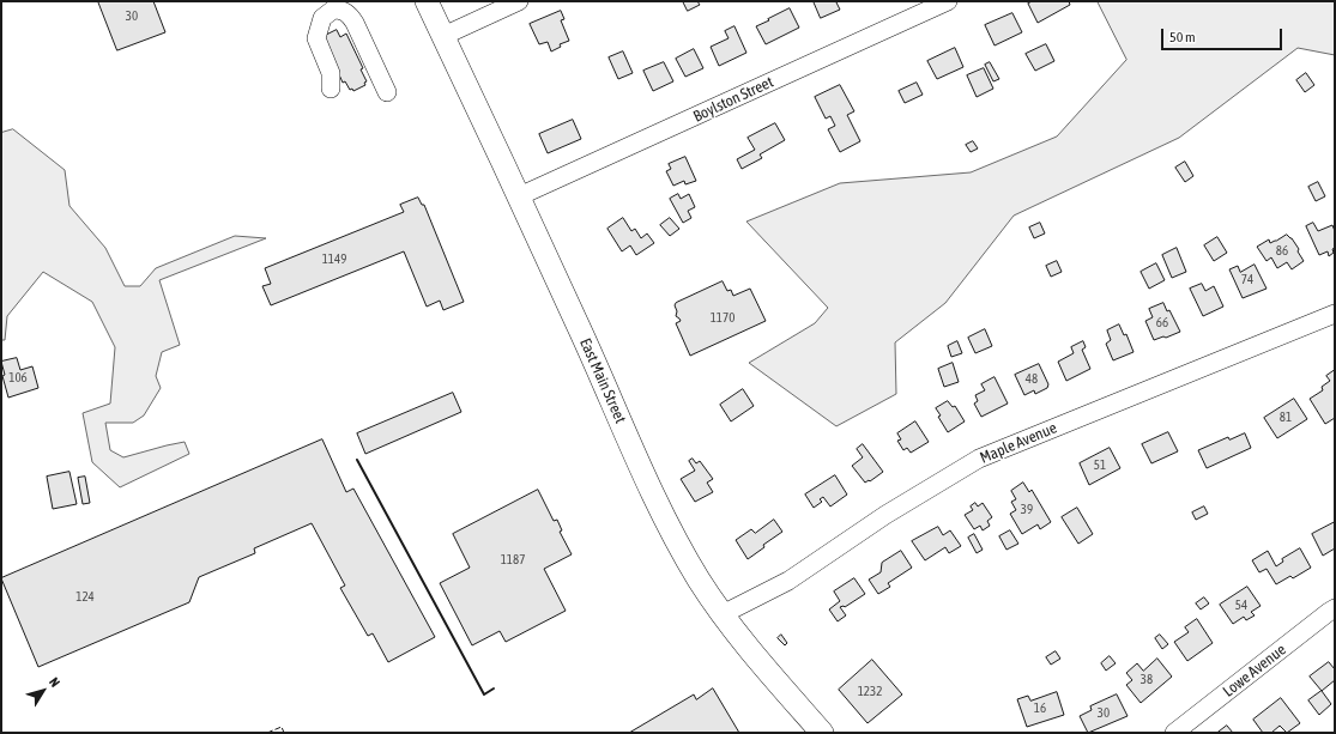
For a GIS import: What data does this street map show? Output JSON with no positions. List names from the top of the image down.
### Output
{
  "streets": {
    "main road": ["East Main Street"],
    "street": ["Boylston Street", "Maple Avenue", "Lowe Avenue"]
  },
  "crossings": [
    ["Boylston Street", "East Main Street"],
    ["East Main Street", "Maple Avenue"]
  ],
  "house_numbers": [
    "30",
    "86",
    "1149",
    "74",
    "1170",
    "66",
    "106",
    "48",
    "81",
    "51",
    "39",
    "1187",
    "124",
    "54",
    "38",
    "1232",
    "16",
    "30"
  ],
  "scale_bar": "50 m",
  "north": "top right"
}
